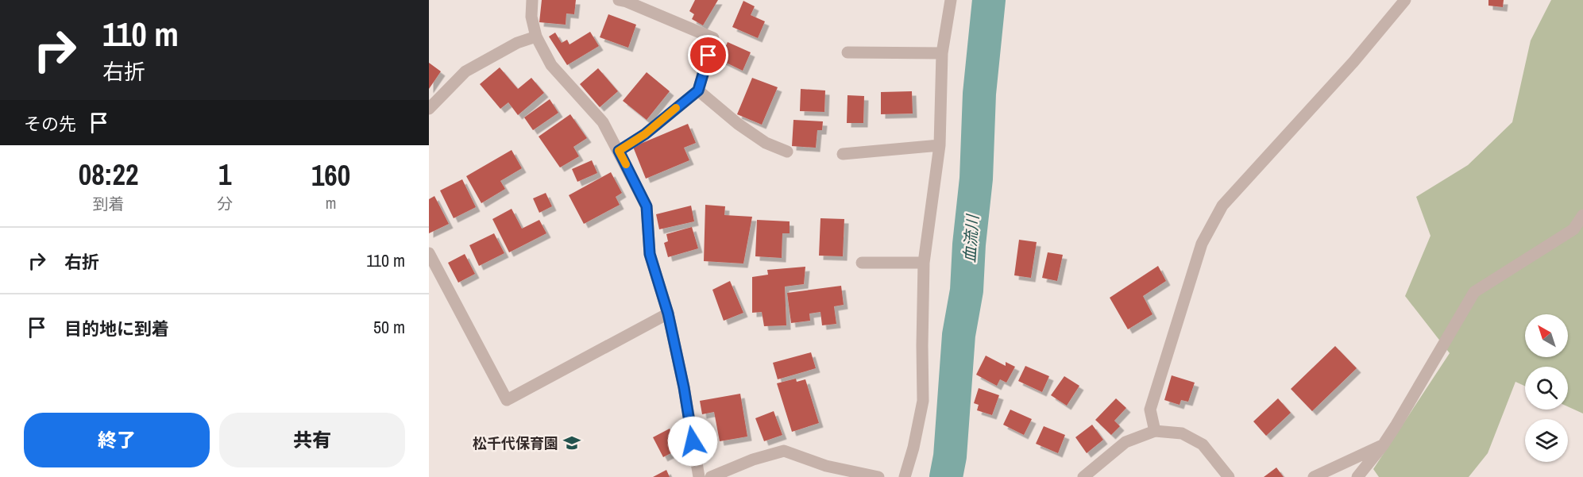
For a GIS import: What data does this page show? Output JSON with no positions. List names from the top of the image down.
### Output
{
  "water": ["血流川"],
  "places": {
    "school or university": ["松千代保育園"]
  },
  "north": "top left",
  "page": {
    "turn": ["110 m", "右折"],
    "then": "その先",
    "eta": [
      "08:22",
      "到着",
      "1",
      "分",
      "160",
      "m"
    ],
    "list": [
      {
        "name": "右折",
        "value": "110 m"
      },
      {
        "name": "目的地に到着",
        "value": "50 m"
      }
    ],
    "buttons": ["終了", "共有"]
  }
}
